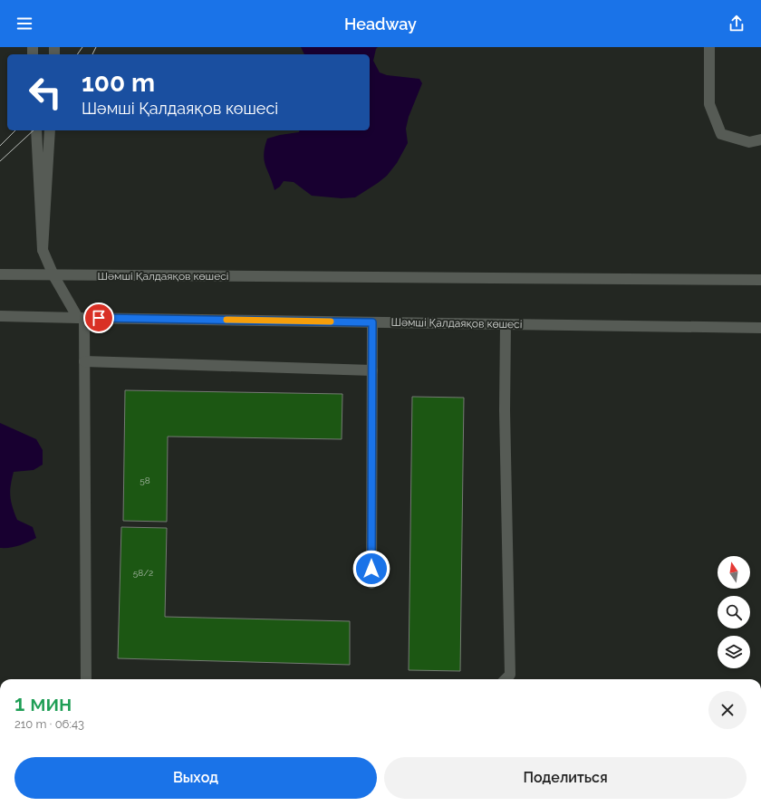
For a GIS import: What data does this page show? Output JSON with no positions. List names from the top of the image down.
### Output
{
  "streets": {
    "street": ["Шәмші Қалдаяқов көшесі"]
  },
  "house_numbers": ["58", "58/2"],
  "north": "top",
  "page": {
    "header": "Headway",
    "turn": ["100 m", "Шәмші Қалдаяқов көшесі"],
    "heading": ["1 мин", "210 m · 06:43"],
    "buttons": ["Выход", "Поделиться"]
  }
}
